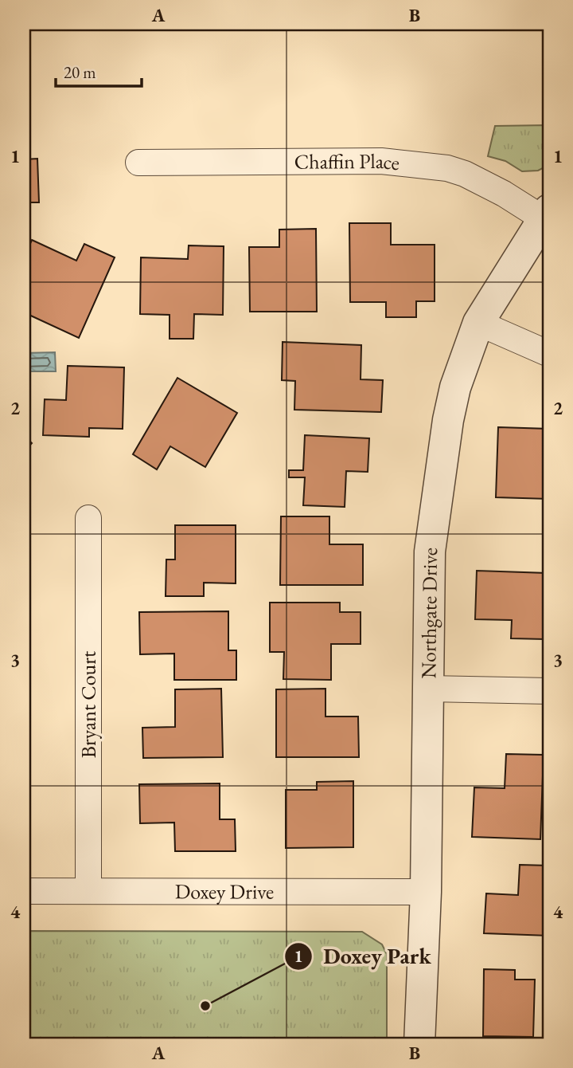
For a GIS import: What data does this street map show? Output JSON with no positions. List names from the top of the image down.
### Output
{
  "streets": {
    "street": [
      "Chaffin Place",
      "Northgate Drive",
      "Bryant Court",
      "Doxey Drive"
    ]
  },
  "crossings": [
    ["Chaffin Place", "Northgate Drive"],
    ["Northgate Drive", "Doxey Drive"],
    ["Bryant Court", "Doxey Drive"]
  ],
  "places": ["Doxey Park"],
  "scale_bar": "20 m",
  "grid": {
    "columns": ["A", "B"],
    "rows": [
      "1",
      "2",
      "3",
      "4"
    ]
  }
}
